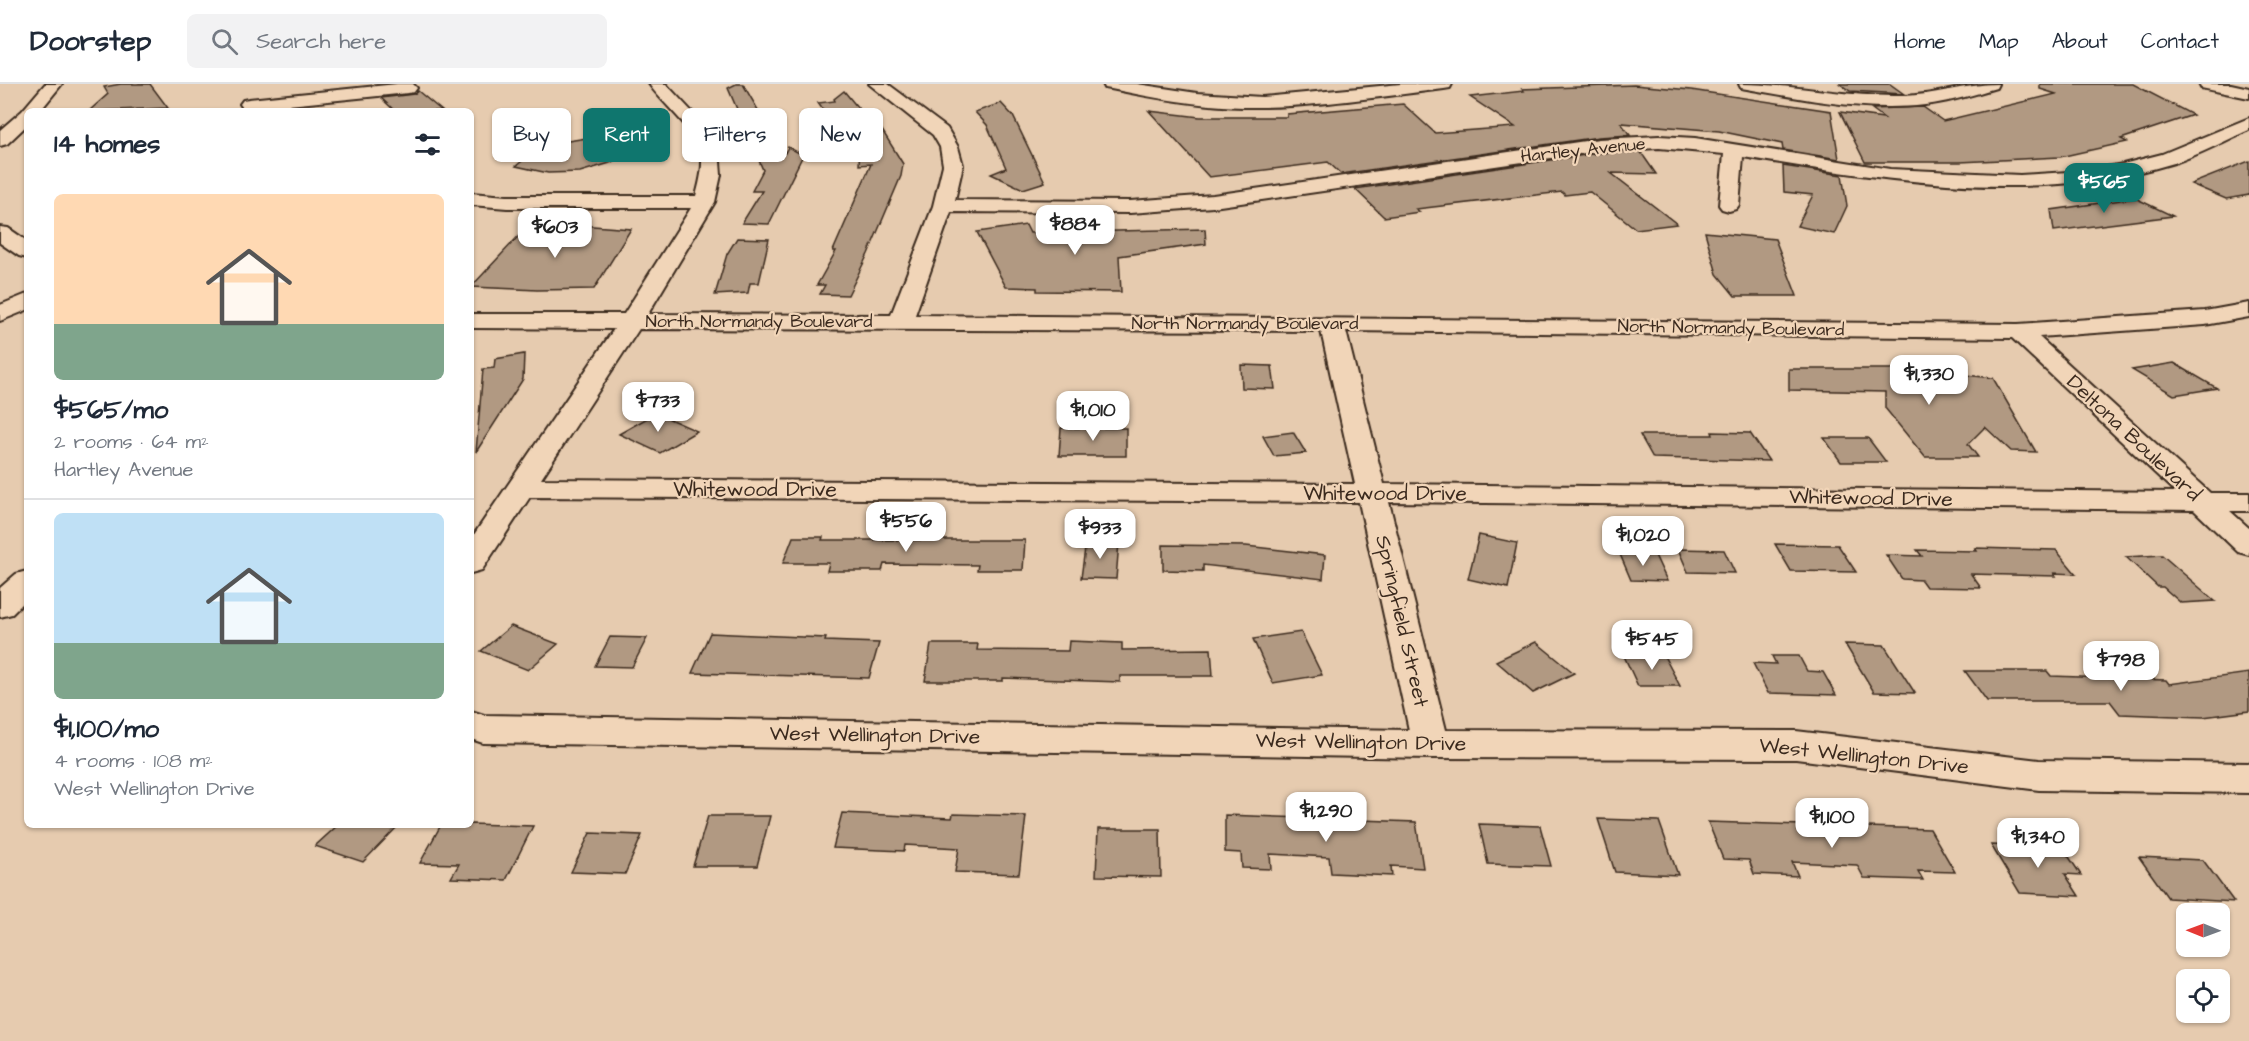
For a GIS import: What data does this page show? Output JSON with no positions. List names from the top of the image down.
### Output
{
  "streets": {
    "street": [
      "Hartley Avenue",
      "North Normandy Boulevard",
      "Deltona Boulevard",
      "Whitewood Drive",
      "Springfield Street",
      "West Wellington Drive"
    ]
  },
  "crossings": [
    ["North Normandy Boulevard", "Deltona Boulevard"],
    ["North Normandy Boulevard", "Springfield Street"],
    ["Deltona Boulevard", "Whitewood Drive"],
    ["Whitewood Drive", "Springfield Street"],
    ["Springfield Street", "West Wellington Drive"]
  ],
  "north": "left",
  "page": {
    "header": "Doorstep",
    "search": "Search here",
    "nav": [
      "Home",
      "Map",
      "About",
      "Contact"
    ],
    "chip": [
      "Buy",
      "Rent",
      "Filters",
      "New"
    ],
    "heading": "14 homes",
    "price": [
      "$565",
      "$884",
      "$603",
      "$1,330",
      "$733",
      "$1,010",
      "$556",
      "$933",
      "$1,020",
      "$545",
      "$798",
      "$1,290",
      "$1,100",
      "$1,340"
    ],
    "list": [
      {
        "name": "$565/mo",
        "note": "2 rooms · 64 m² · Hartley Avenue"
      },
      {
        "name": "$1,100/mo",
        "note": "4 rooms · 108 m² · West Wellington Drive"
      }
    ]
  }
}
